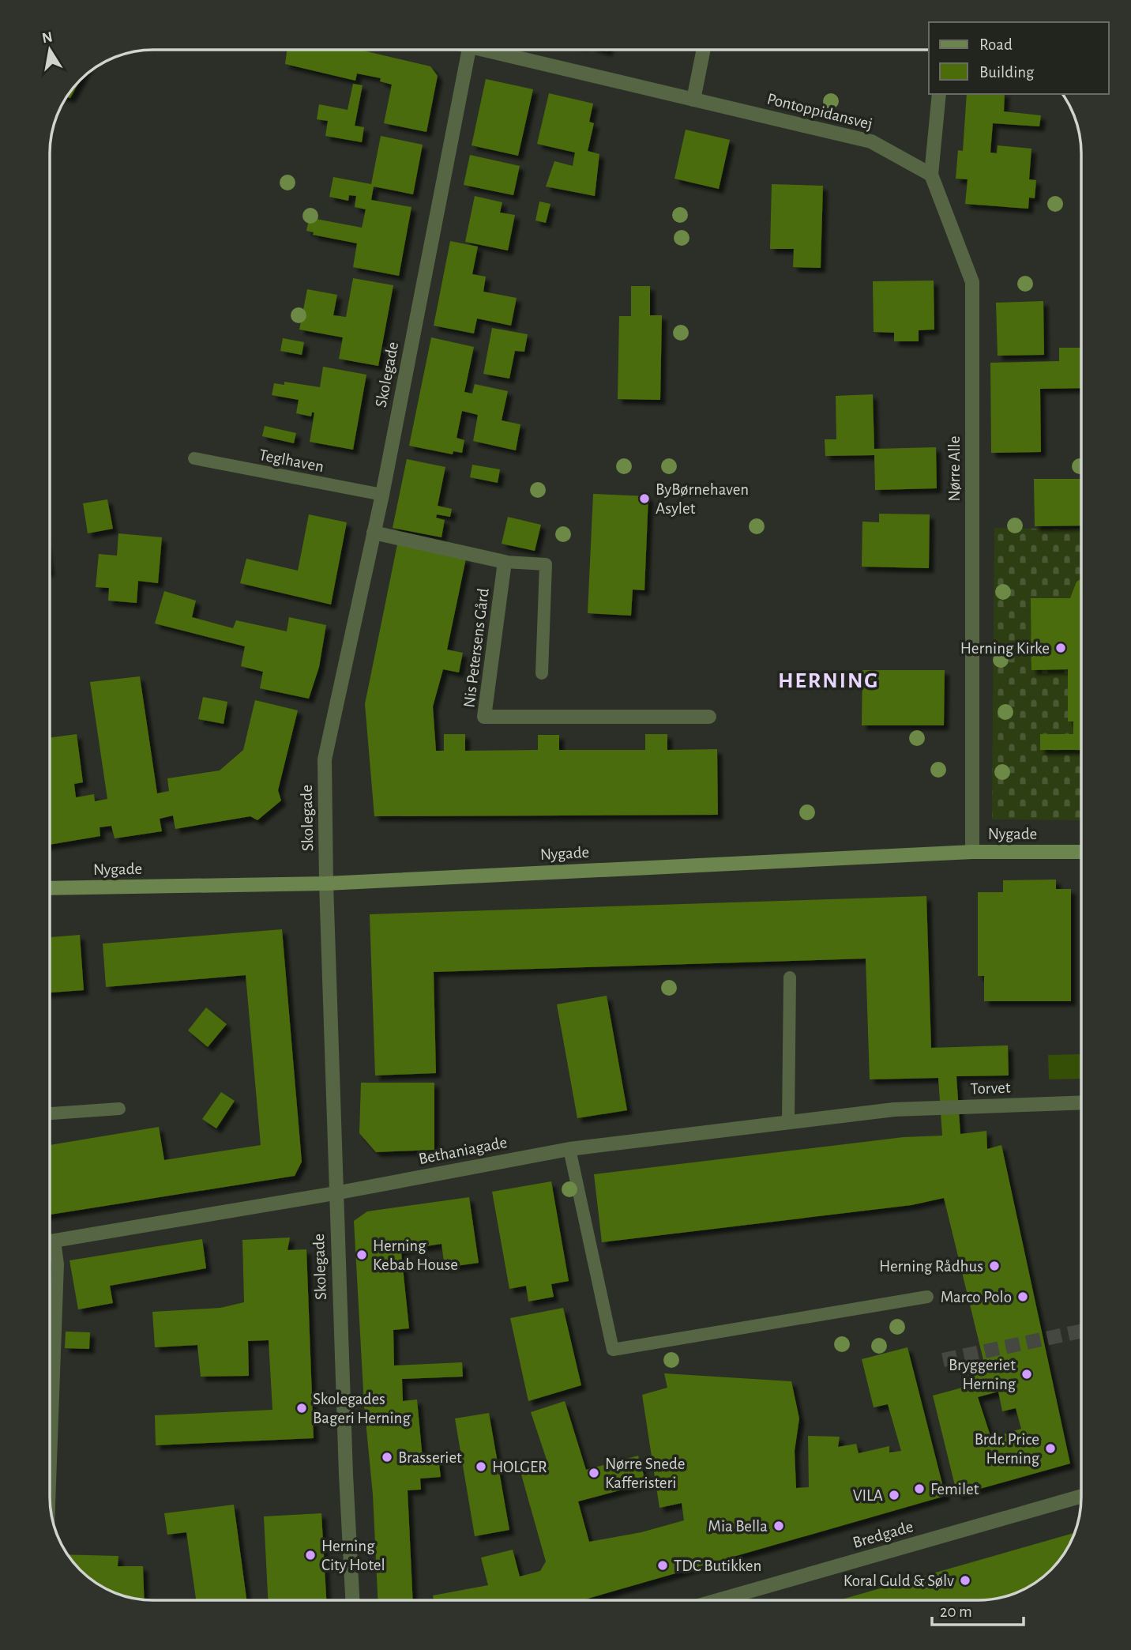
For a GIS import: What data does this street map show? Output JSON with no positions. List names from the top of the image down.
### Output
{
  "streets": {
    "main road": ["Nygade"],
    "street": [
      "Pontoppidansvej",
      "Skolegade",
      "Nørre Alle",
      "Nis Petersens Gård",
      "Torvet",
      "Bethaniagade",
      "Bredgade"
    ],
    "lane": ["Teglhaven"]
  },
  "crossings": [
    ["Pontoppidansvej", "Nørre Alle"],
    ["Skolegade", "Teglhaven"],
    ["Skolegade", "Nygade"],
    ["Skolegade", "Bethaniagade"],
    ["Nørre Alle", "Nygade"],
    ["Torvet", "Bethaniagade"]
  ],
  "districts": ["HERNING"],
  "places": [
    "ByBørnehaven Asylet",
    "Herning Kirke",
    "Herning Kebab House",
    "Herning Rådhus",
    "Marco Polo",
    "Bryggeriet Herning",
    "Skolegades Bageri Herning",
    "Brdr. Price Herning",
    "Brasseriet",
    "HOLGER",
    "Nørre Snede Kafferisteri",
    "Femilet",
    "VILA",
    "Mia Bella",
    "Herning City Hotel",
    "TDC Butikken",
    "Koral Guld & Sølv"
  ],
  "legend": ["Road", "Building"],
  "scale_bar": "20 m",
  "north": "top"
}
